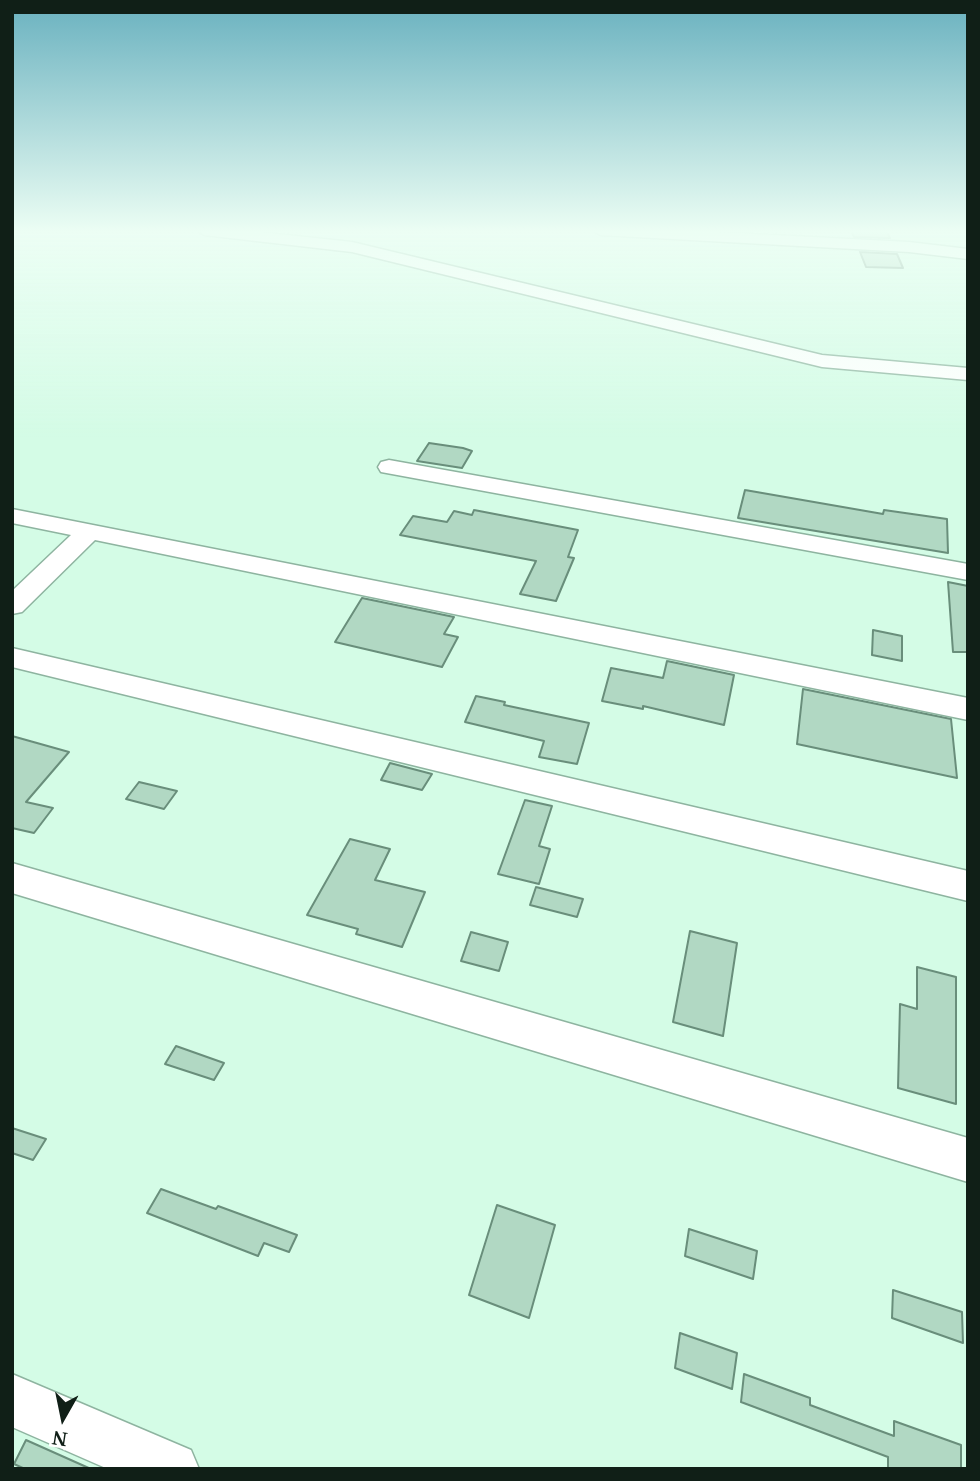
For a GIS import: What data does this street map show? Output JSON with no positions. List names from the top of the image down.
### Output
{
  "north": "bottom"
}
